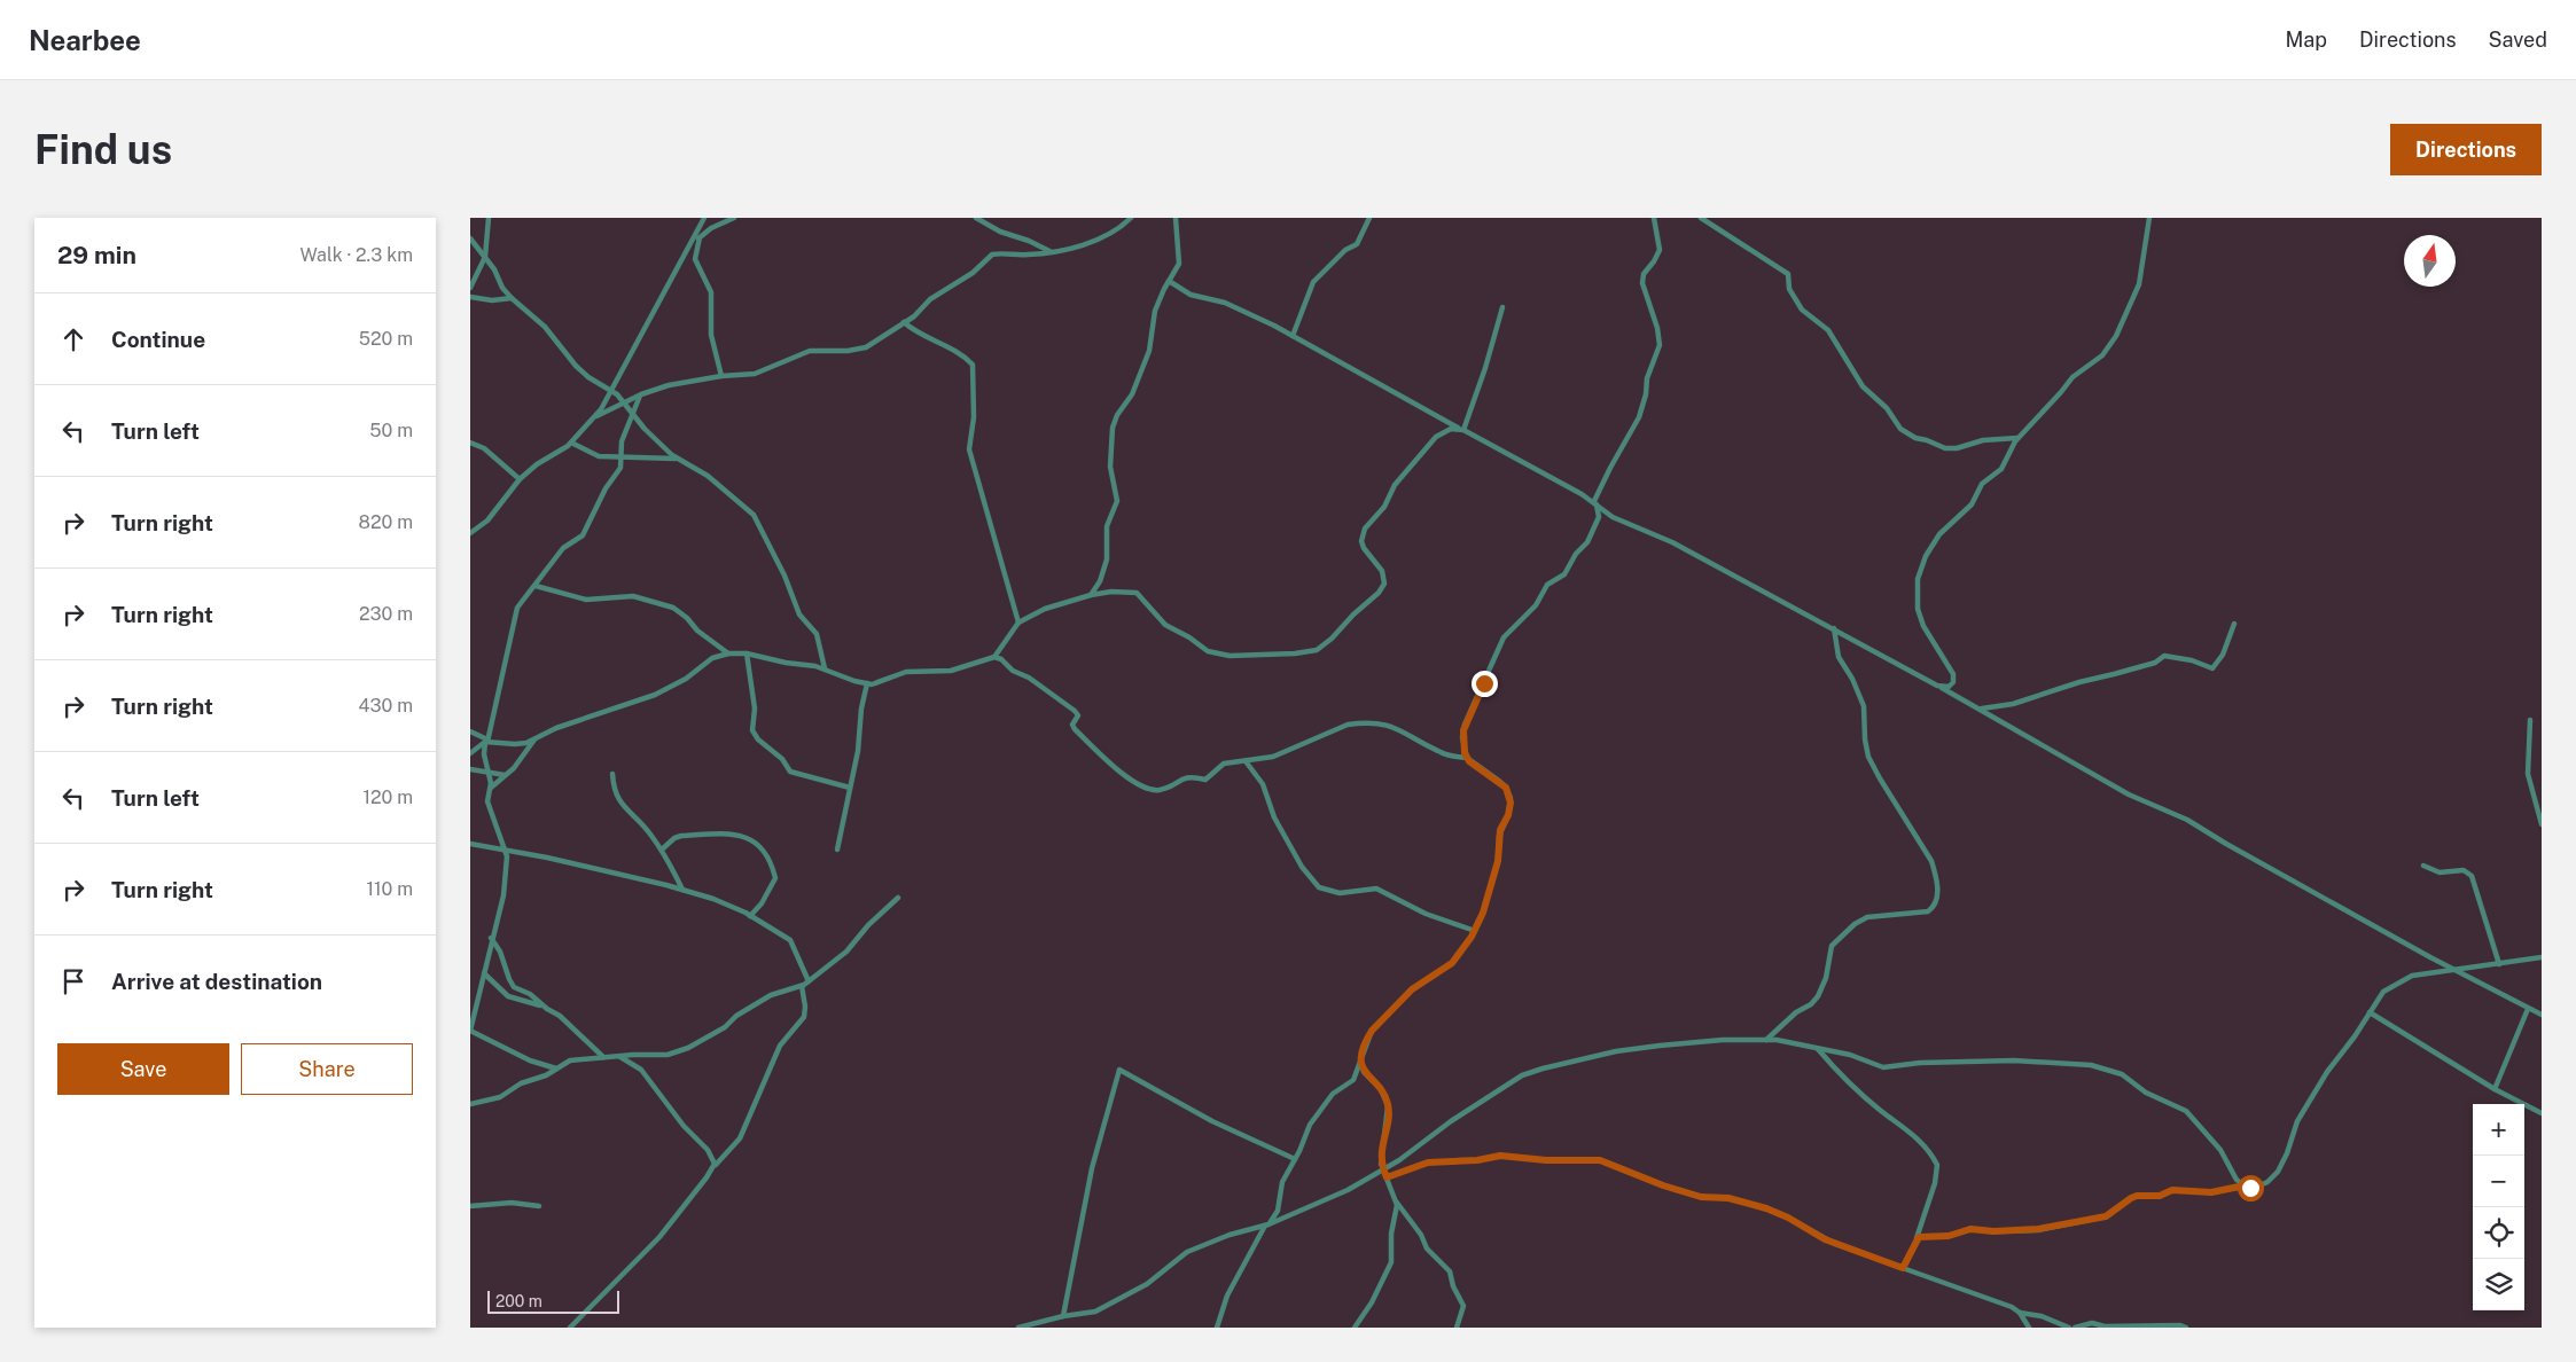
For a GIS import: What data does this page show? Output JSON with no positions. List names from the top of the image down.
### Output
{
  "scale_bar": "200 m",
  "north": "top",
  "page": {
    "header": "Nearbee",
    "nav": ["Map", "Directions", "Saved"],
    "buttons": [
      "Directions",
      ["Save", "Share"]
    ],
    "title": "Find us",
    "heading": ["29 min", "Walk · 2.3 km"],
    "list": [
      ["Continue", "520 m"],
      ["Turn left", "50 m"],
      ["Turn right", "820 m"],
      ["Turn right", "230 m"],
      ["Turn right", "430 m"],
      ["Turn left", "120 m"],
      ["Turn right", "110 m"],
      "Arrive at destination"
    ],
    "map_buttons": ["+", "−"],
    "scale": "200 m"
  }
}
